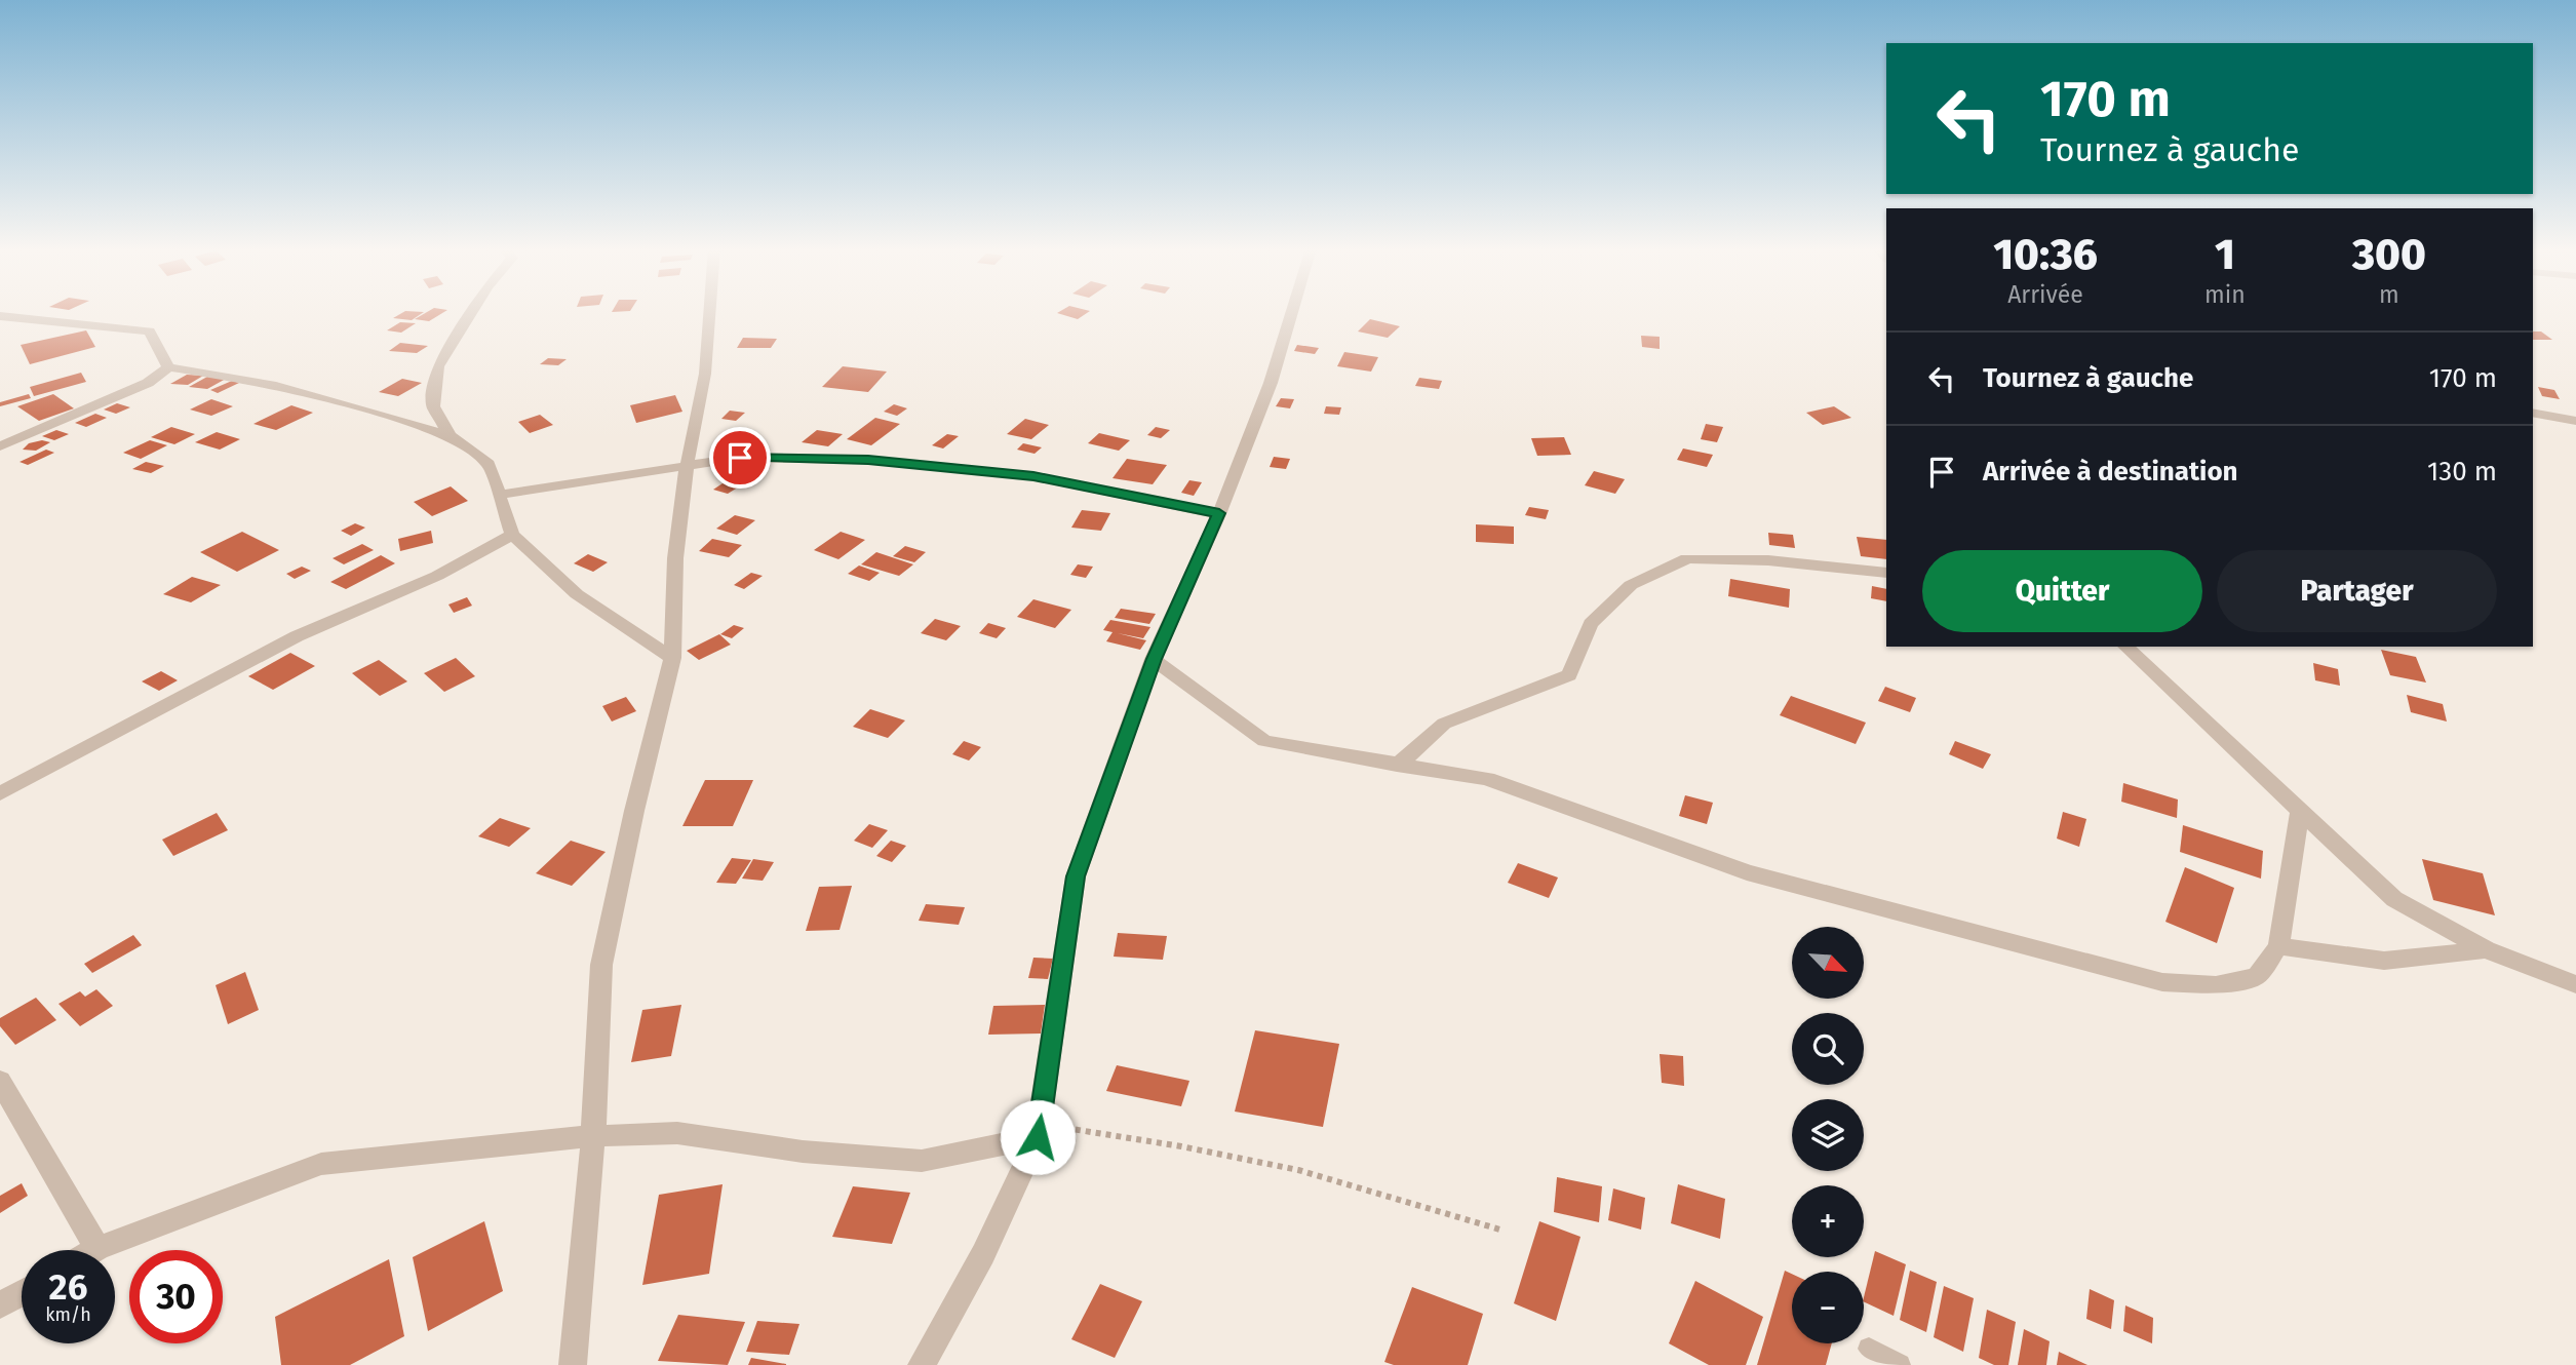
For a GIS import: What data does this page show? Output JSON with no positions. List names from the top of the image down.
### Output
{
  "north": "bottom right",
  "page": {
    "turn": ["170 m", "Tournez à gauche"],
    "eta": [
      "10:36",
      "Arrivée",
      "1",
      "min",
      "300",
      "m"
    ],
    "list": [
      {
        "name": "Tournez à gauche",
        "value": "170 m"
      },
      {
        "name": "Arrivée à destination",
        "value": "130 m"
      }
    ],
    "buttons": ["Quitter", "Partager"],
    "map_buttons": ["+", "−"],
    "speed": "26 km/h",
    "limit": "30"
  }
}
